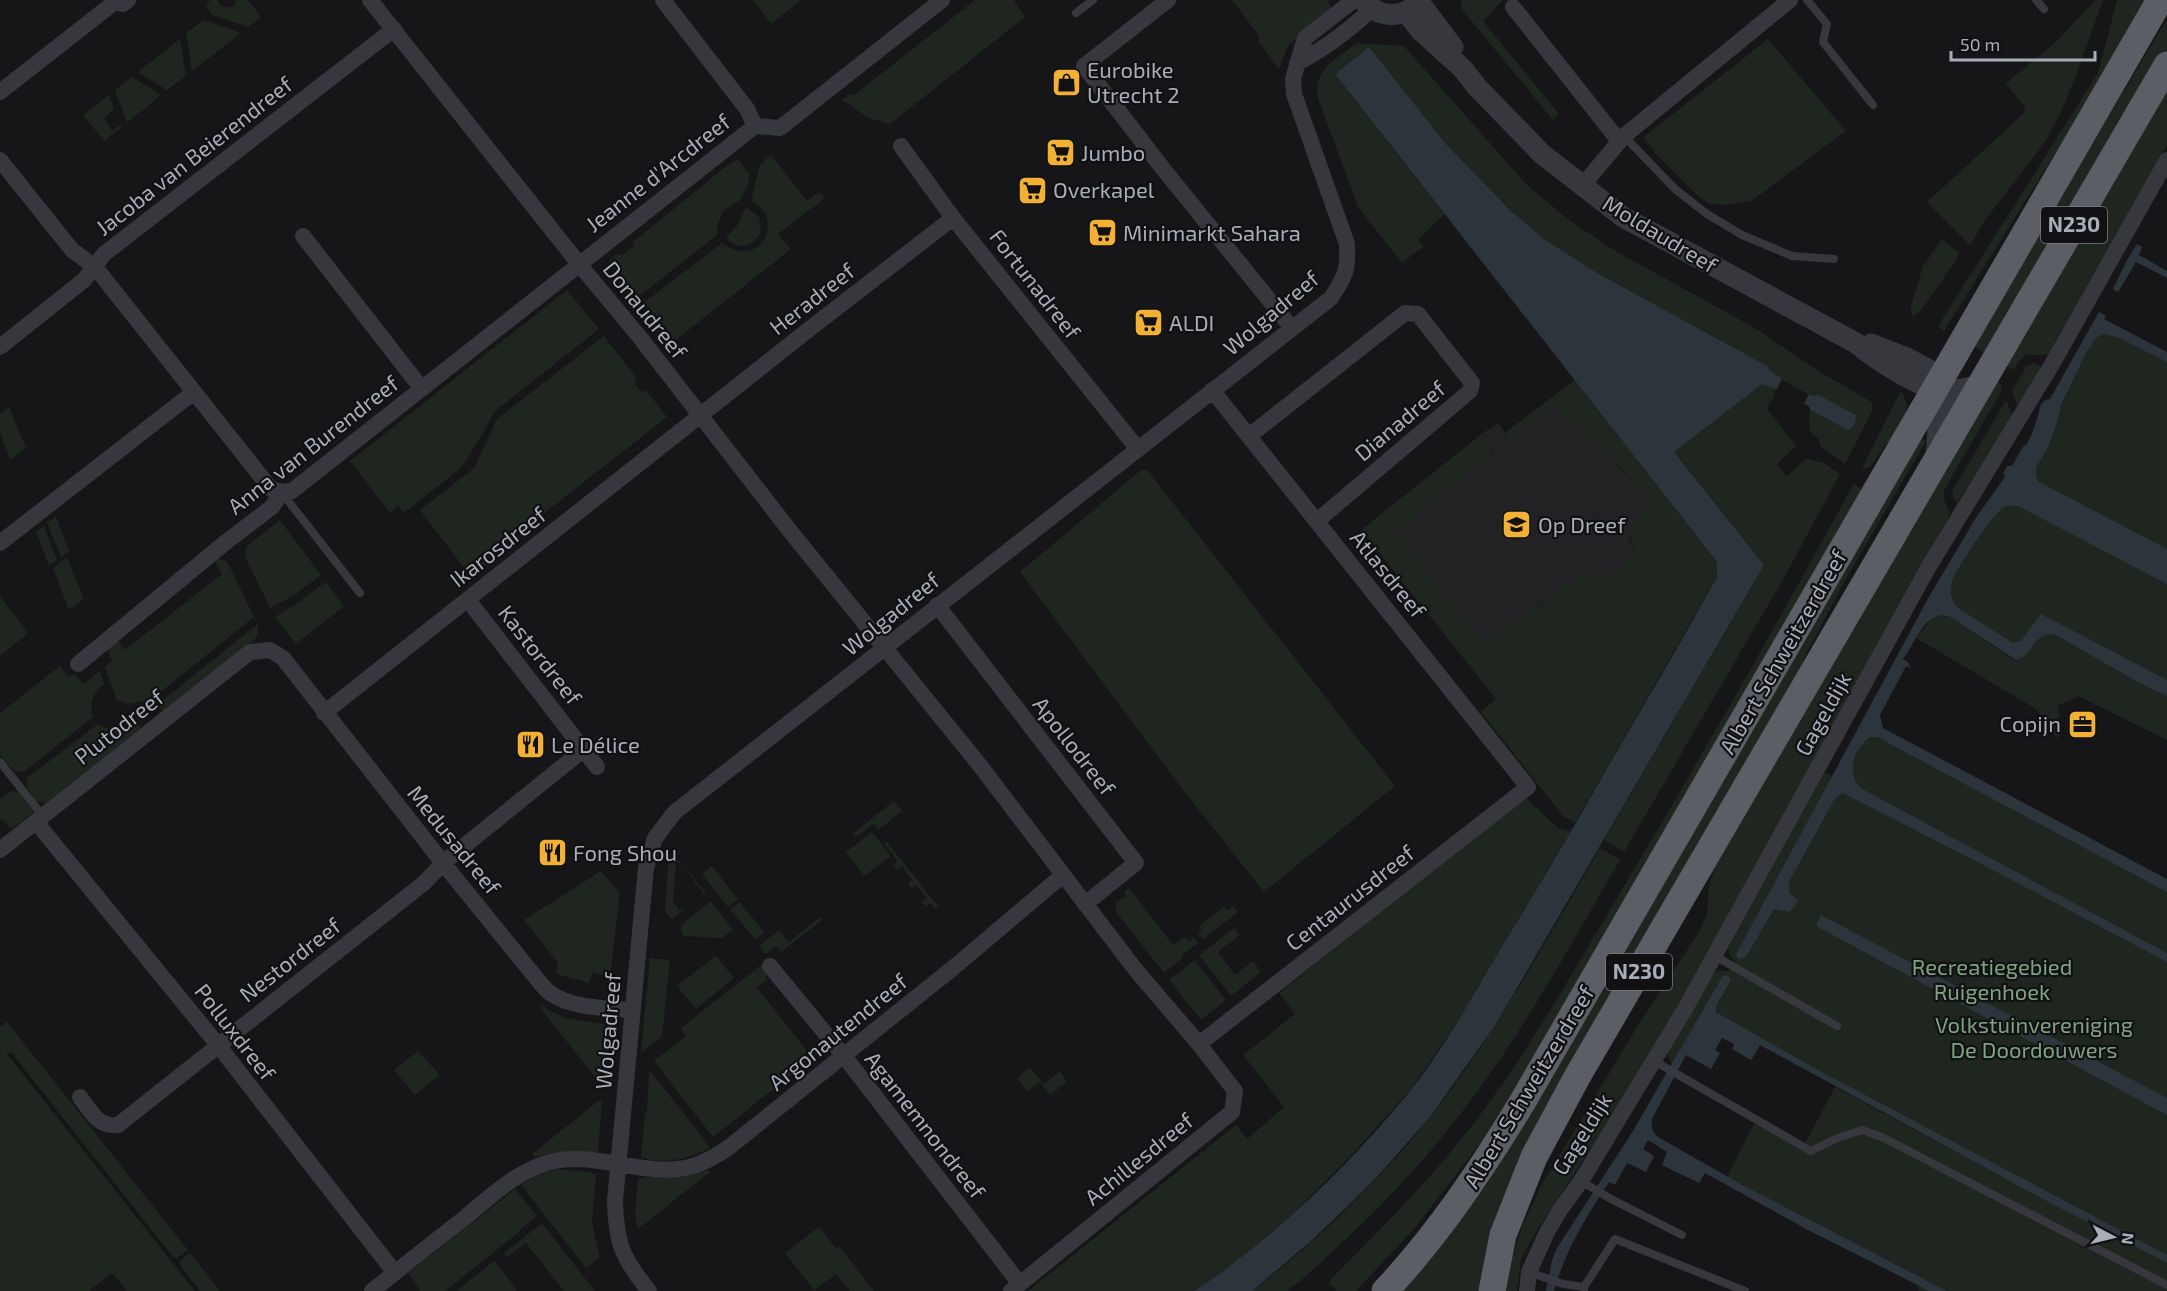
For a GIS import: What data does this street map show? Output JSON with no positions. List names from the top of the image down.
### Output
{
  "streets": {
    "highway": ["N230", "Albert Schweitzerdreef"],
    "street": [
      "Jacoba van Beierendreef",
      "Jeanne d'Arcdreef",
      "Moldaudreef",
      "Fortunadreef",
      "Heradreef",
      "Donaudreef",
      "Wolgadreef",
      "Dianadreef",
      "Anna van Burendreef",
      "Ikarosdreef",
      "Atlasdreef",
      "Kastordreef",
      "Gageldijk",
      "Plutodreef",
      "Apollodreef",
      "Medusadreef",
      "Centaurusdreef",
      "Nestordreef",
      "Polluxdreef",
      "Argonautendreef",
      "Agamemnondreef",
      "Achillesdreef"
    ]
  },
  "crossings": [
    ["Jacoba van Beierendreef", "Donaudreef"],
    ["Jeanne d'Arcdreef", "Donaudreef"],
    ["Jeanne d'Arcdreef", "Anna van Burendreef"],
    ["Moldaudreef", "Albert Schweitzerdreef"],
    ["Fortunadreef", "Heradreef"],
    ["Fortunadreef", "Wolgadreef"],
    ["Heradreef", "Donaudreef"],
    ["Heradreef", "Ikarosdreef"],
    ["Donaudreef", "Wolgadreef"],
    ["Donaudreef", "Anna van Burendreef"],
    ["Donaudreef", "Ikarosdreef"],
    ["Wolgadreef", "Atlasdreef"],
    ["Wolgadreef", "Apollodreef"],
    ["Wolgadreef", "Medusadreef"],
    ["Wolgadreef", "Argonautendreef"],
    ["Dianadreef", "Atlasdreef"],
    ["Ikarosdreef", "Kastordreef"],
    ["Ikarosdreef", "Medusadreef"],
    ["Atlasdreef", "Centaurusdreef"],
    ["Kastordreef", "Nestordreef"],
    ["Plutodreef", "Medusadreef"],
    ["Plutodreef", "Polluxdreef"],
    ["Medusadreef", "Nestordreef"],
    ["Centaurusdreef", "Achillesdreef"],
    ["Nestordreef", "Polluxdreef"],
    ["Polluxdreef", "Argonautendreef"],
    ["Argonautendreef", "Agamemnondreef"],
    ["Agamemnondreef", "Achillesdreef"]
  ],
  "parks": ["Recreatiegebied Ruigenhoek", "Volkstuinvereniging De Doordouwers"],
  "places": {
    "shop": ["Eurobike Utrecht 2"],
    "supermarket": [
      "Jumbo",
      "Overkapel",
      "Minimarkt Sahara",
      "ALDI"
    ],
    "school or university": ["Op Dreef"],
    "office": ["Copijn"],
    "restaurant": ["Le Délice", "Fong Shou"]
  },
  "scale_bar": "50 m",
  "north": "right"
}
